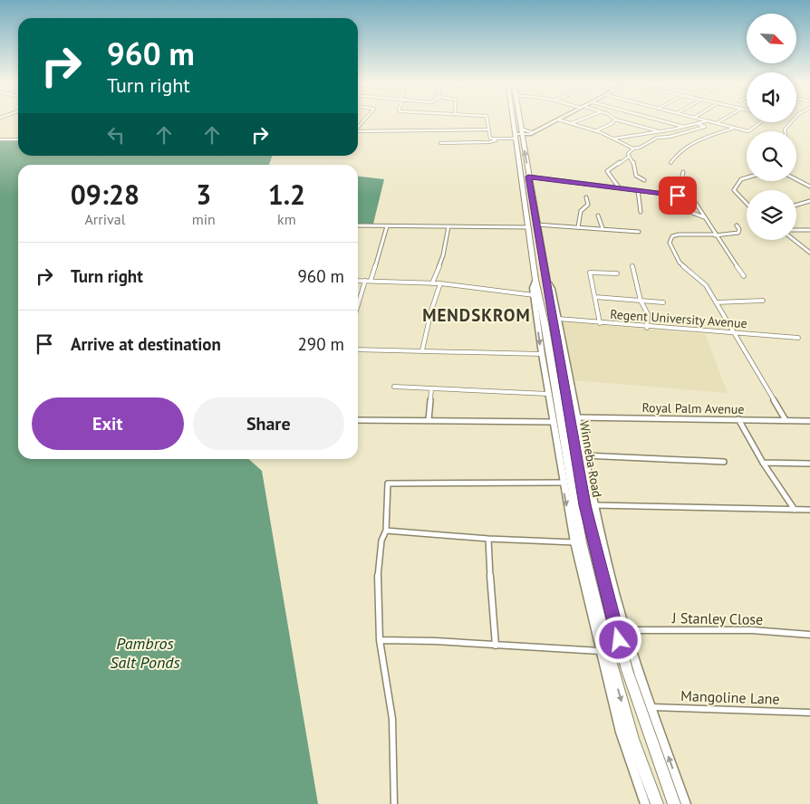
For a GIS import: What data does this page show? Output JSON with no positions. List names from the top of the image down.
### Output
{
  "streets": {
    "highway": ["Winneba Road"],
    "street": [
      "Regent University Avenue",
      "Royal Palm Avenue",
      "J Stanley Close",
      "Mangoline Lane"
    ]
  },
  "districts": ["MENDSKROM"],
  "water": ["Pambros Salt Ponds"],
  "north": "bottom right",
  "page": {
    "turn": ["960 m", "Turn right"],
    "eta": [
      "09:28",
      "Arrival",
      "3",
      "min",
      "1.2",
      "km"
    ],
    "list": [
      {
        "name": "Turn right",
        "value": "960 m"
      },
      {
        "name": "Arrive at destination",
        "value": "290 m"
      }
    ],
    "buttons": ["Exit", "Share"]
  }
}
